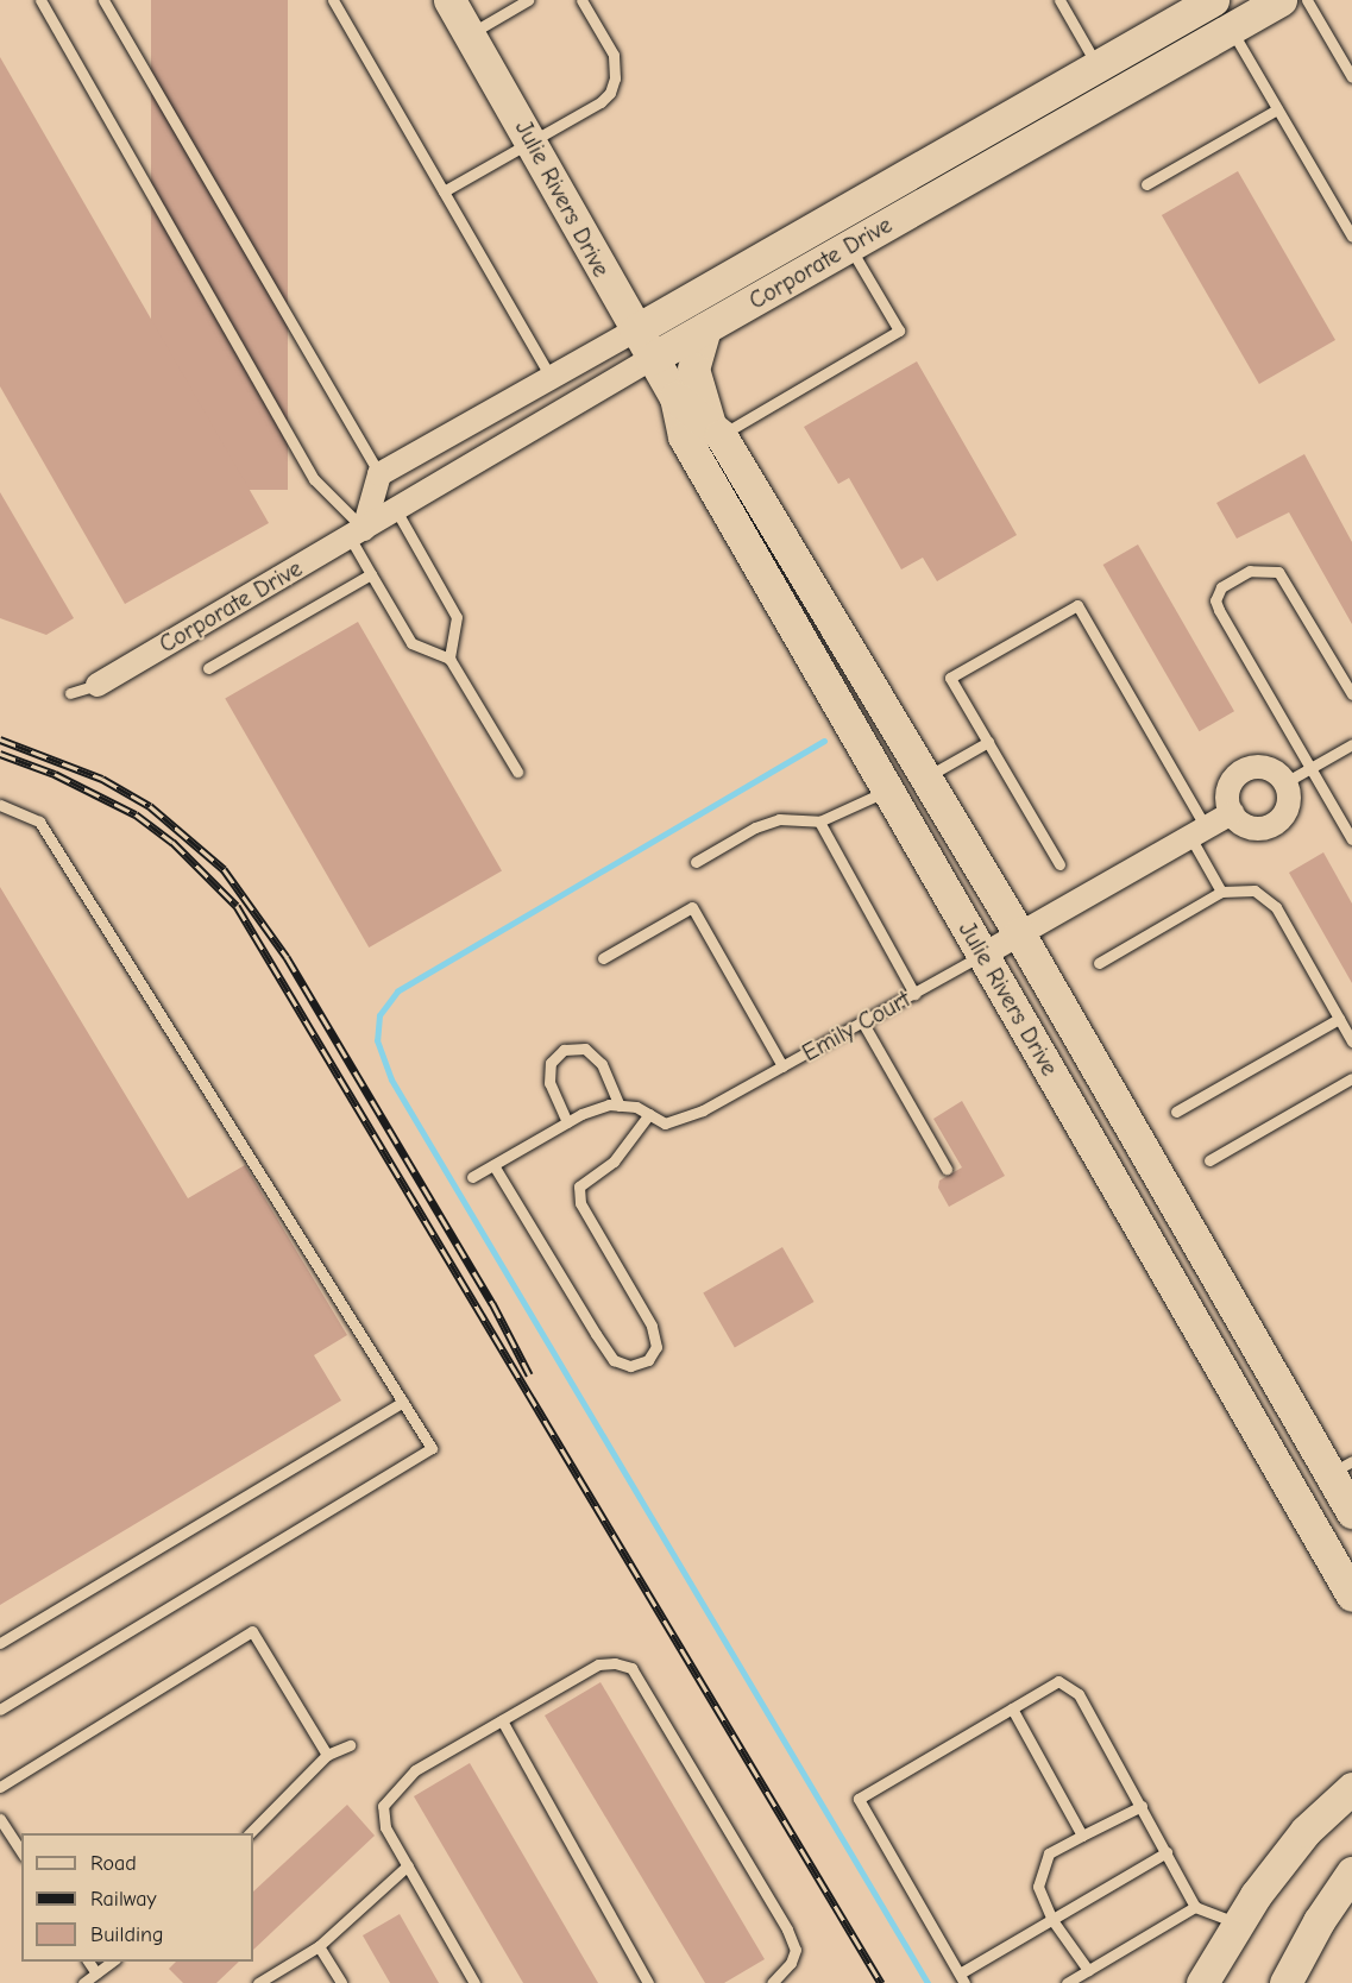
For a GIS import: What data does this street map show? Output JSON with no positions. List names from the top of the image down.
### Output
{
  "streets": {
    "street": ["Julie Rivers Drive", "Corporate Drive", "Emily Court"]
  },
  "crossings": [
    ["Julie Rivers Drive", "Corporate Drive"],
    ["Julie Rivers Drive", "Emily Court"]
  ],
  "legend": ["Road", "Railway", "Building"]
}
